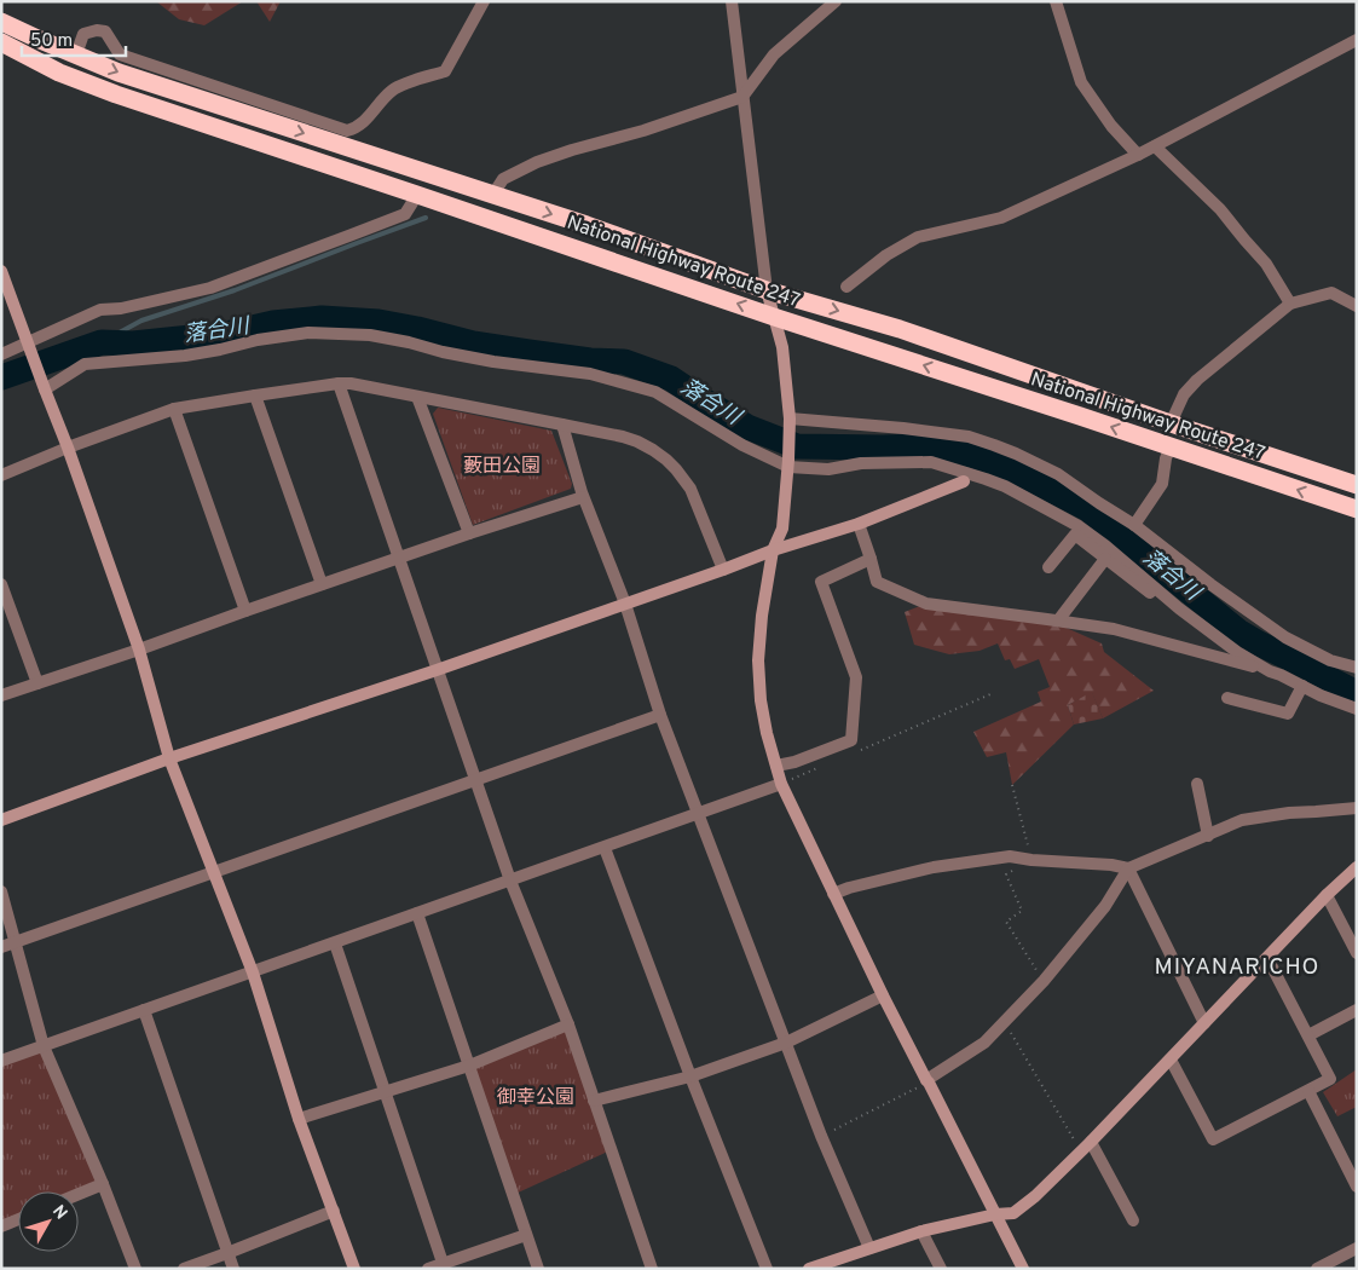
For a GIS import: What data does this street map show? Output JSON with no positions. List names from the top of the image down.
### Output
{
  "streets": {
    "highway": ["National Highway Route 247"]
  },
  "districts": ["MIYANARICHO"],
  "water": ["落合川"],
  "parks": ["藪田公園", "御幸公園"],
  "scale_bar": "50 m",
  "north": "top right"
}
